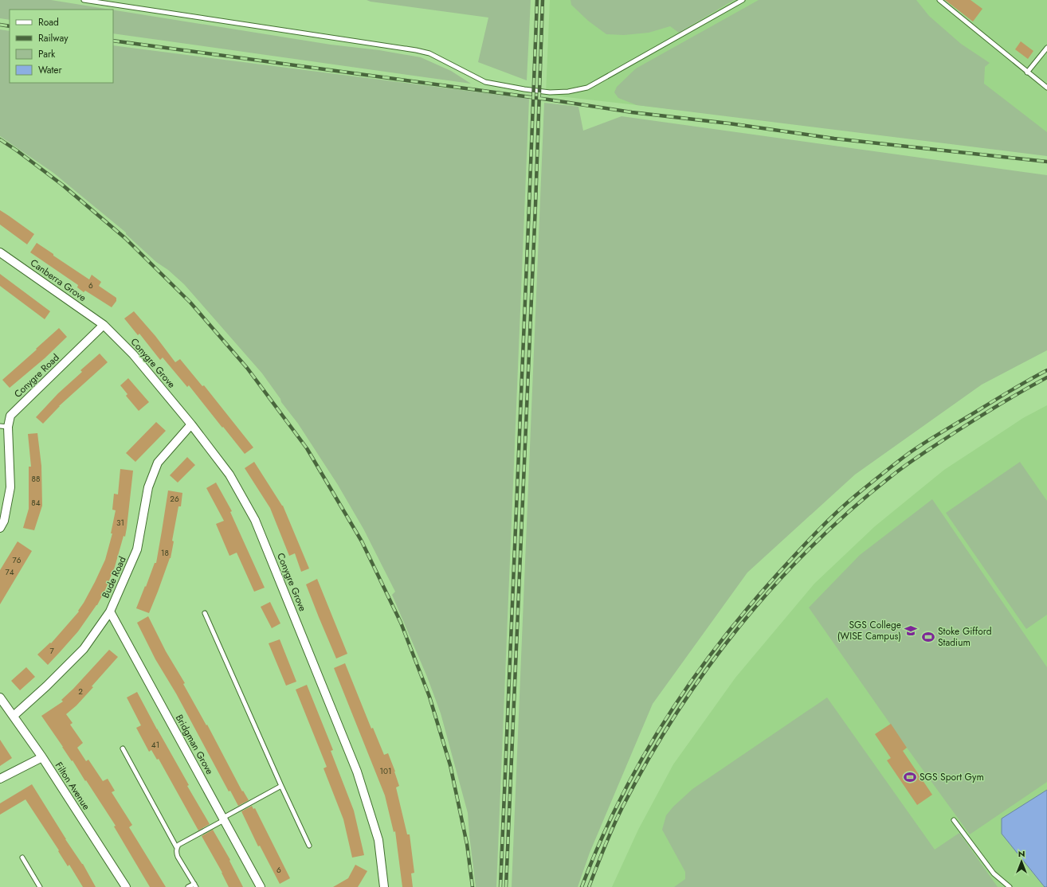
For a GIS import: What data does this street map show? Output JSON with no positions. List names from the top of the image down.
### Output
{
  "streets": {
    "street": [
      "Canberra Grove",
      "Conygre Grove",
      "Conygre Road",
      "Bude Road",
      "Bridgman Grove",
      "Filton Avenue"
    ]
  },
  "crossings": [
    ["Canberra Grove", "Conygre Grove"],
    ["Canberra Grove", "Conygre Road"],
    ["Conygre Grove", "Conygre Road"],
    ["Conygre Grove", "Bude Road"],
    ["Bude Road", "Bridgman Grove"],
    ["Bude Road", "Filton Avenue"]
  ],
  "places": {
    "school or university": ["SGS College (WISE Campus)"],
    "sports": ["Stoke Gifford Stadium", "SGS Sport Gym"]
  },
  "house_numbers": [
    "6",
    "88",
    "26",
    "84",
    "31",
    "18",
    "76",
    "74",
    "7",
    "2",
    "41",
    "101",
    "6"
  ],
  "legend": [
    "Road",
    "Railway",
    "Park",
    "Water"
  ],
  "north": "top"
}
